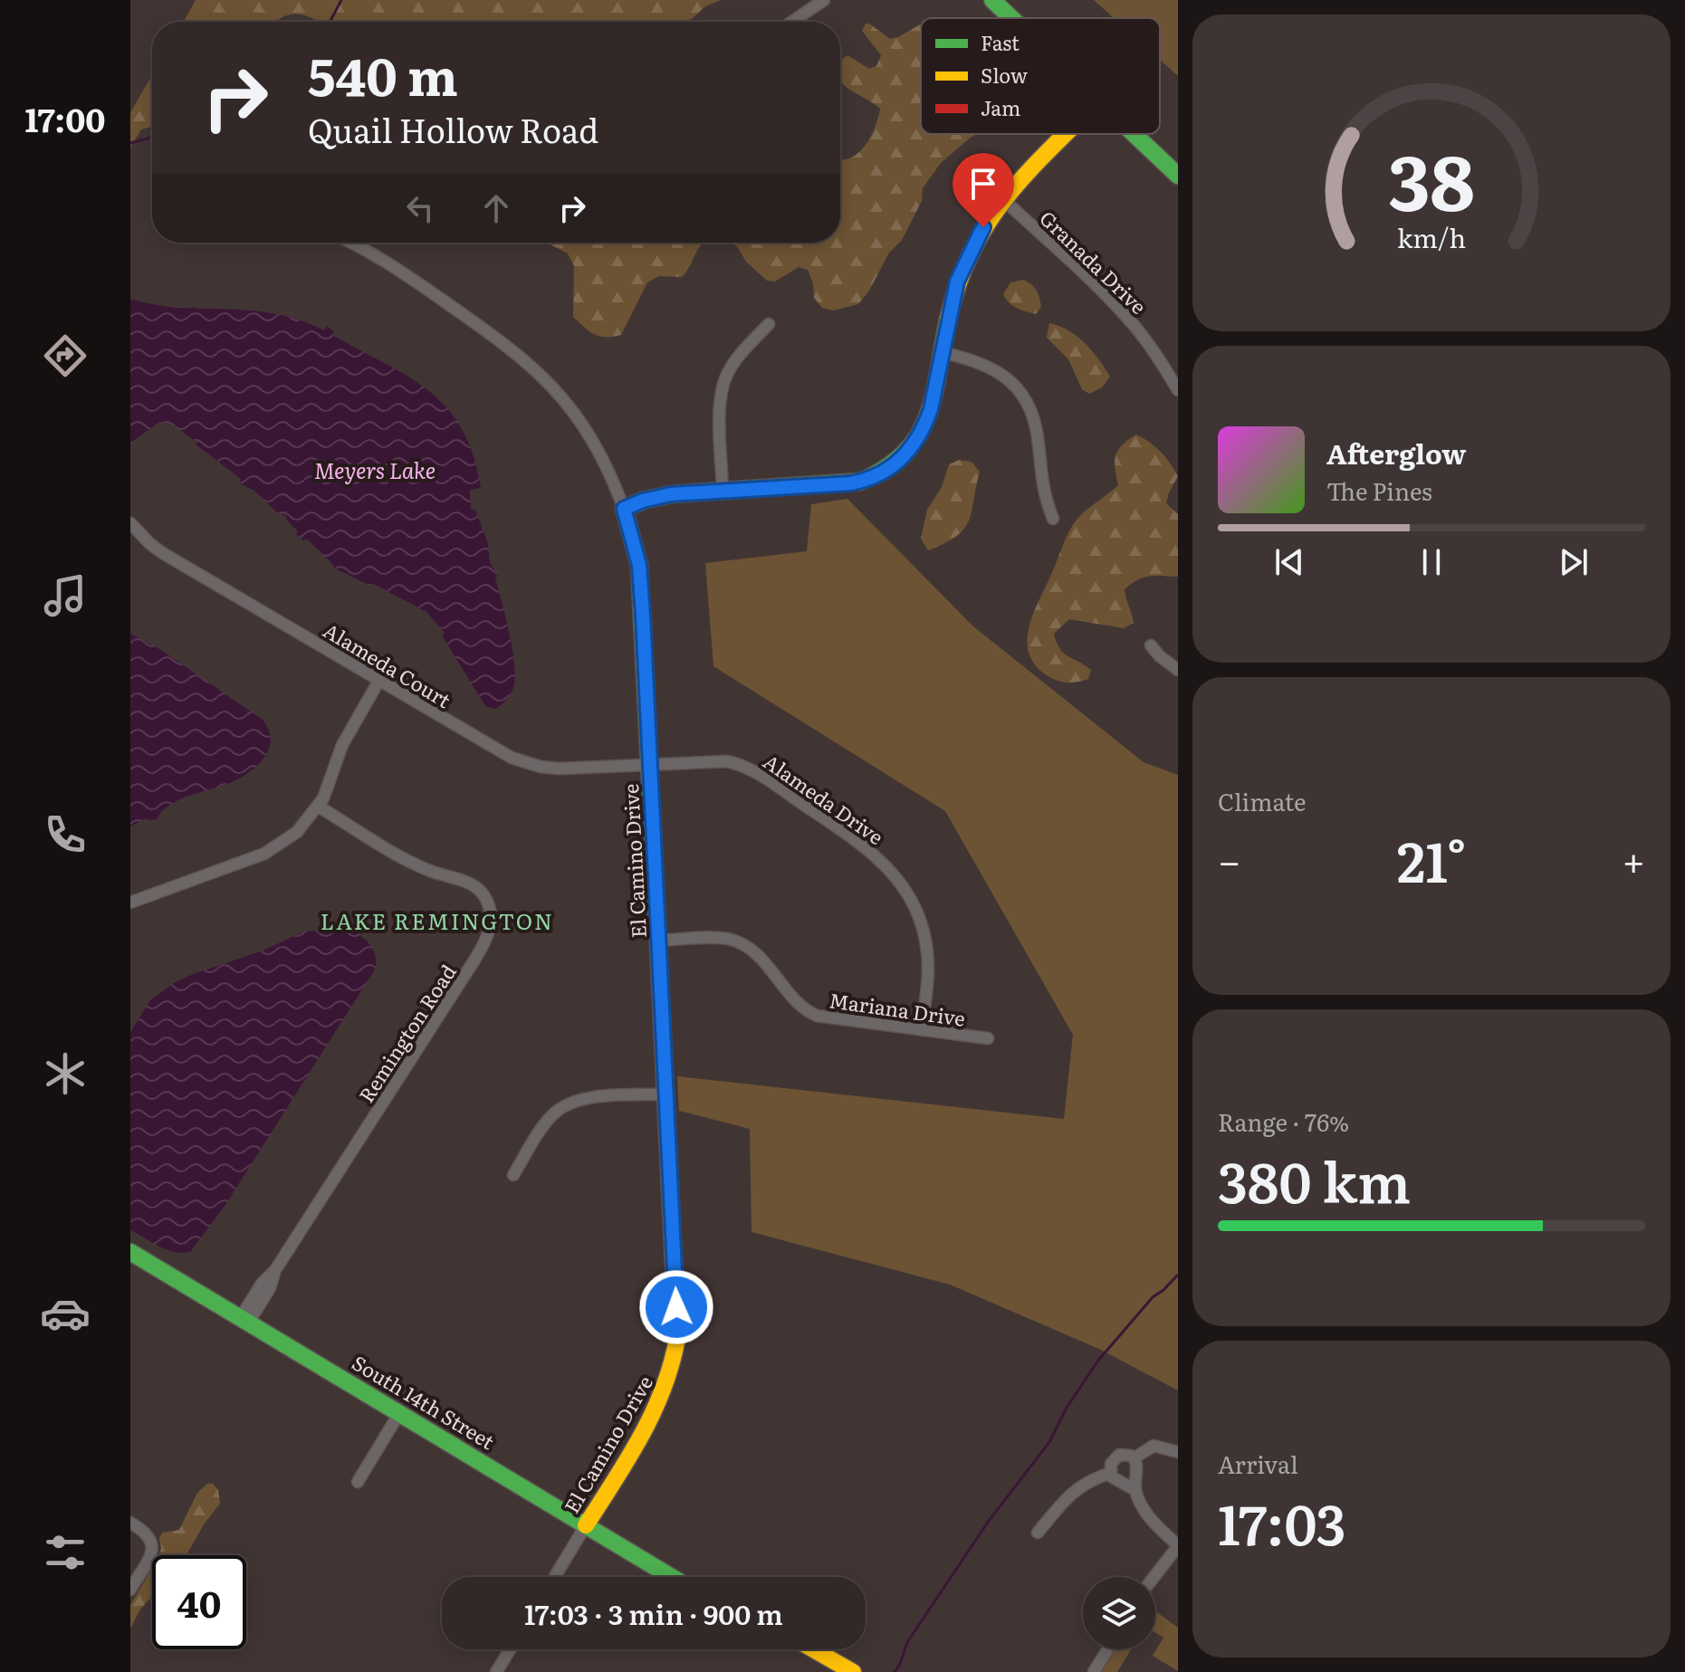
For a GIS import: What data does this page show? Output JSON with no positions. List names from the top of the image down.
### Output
{
  "streets": {
    "street": [
      "Granada Drive",
      "Alameda Court",
      "Alameda Drive",
      "El Camino Drive",
      "Mariana Drive",
      "Remington Road",
      "South 14th Street"
    ]
  },
  "crossings": [
    ["Alameda Court", "Alameda Drive"],
    ["Alameda Court", "El Camino Drive"],
    ["Alameda Drive", "El Camino Drive"],
    ["Alameda Drive", "Mariana Drive"],
    ["El Camino Drive", "Mariana Drive"],
    ["El Camino Drive", "South 14th Street"],
    ["Remington Road", "South 14th Street"]
  ],
  "districts": ["LAKE REMINGTON"],
  "water": ["Meyers Lake"],
  "legend": ["Fast", "Slow", "Jam"],
  "page": {
    "tabs": "17:00",
    "turn": ["540 m", "Quail Hollow Road"],
    "song": ["Afterglow", "The Pines"],
    "tile": [
      "Climate",
      ["Range · 76%", "380 km"],
      ["Arrival", "17:03"]
    ],
    "heat": ["−", "21°", "+"],
    "limit": "40",
    "trip": "17:03 · 3 min · 900 m",
    "gauge": ["38", "km/h"]
  }
}
